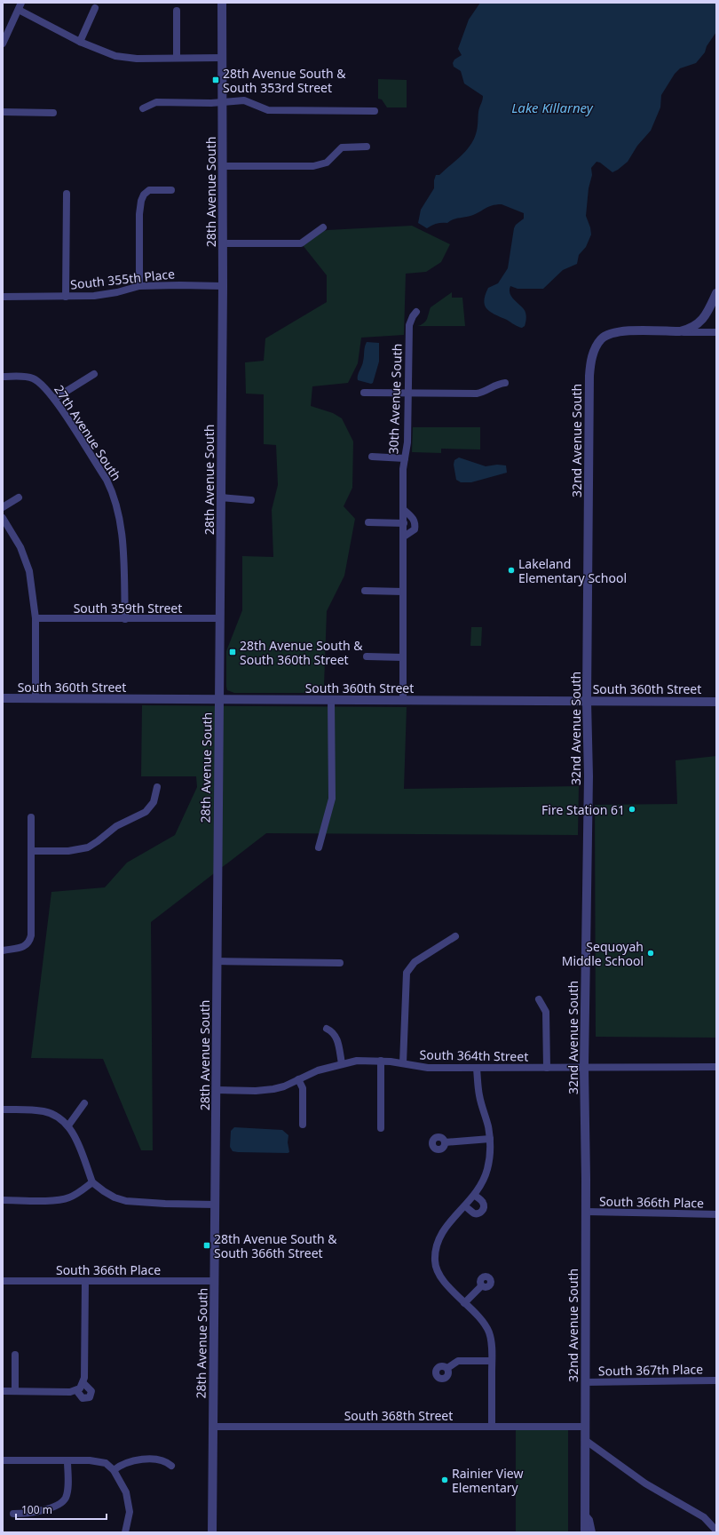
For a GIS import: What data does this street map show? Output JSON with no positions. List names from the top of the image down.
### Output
{
  "streets": {
    "street": [
      "28th Avenue South",
      "South 355th Place",
      "30th Avenue South",
      "27th Avenue South",
      "32nd Avenue South",
      "South 359th Street",
      "South 360th Street",
      "South 364th Street",
      "South 366th Place",
      "South 367th Place",
      "South 368th Street"
    ]
  },
  "crossings": [
    ["28th Avenue South", "South 355th Place"],
    ["28th Avenue South", "South 359th Street"],
    ["28th Avenue South", "South 360th Street"],
    ["28th Avenue South", "South 364th Street"],
    ["28th Avenue South", "South 366th Place"],
    ["28th Avenue South", "South 368th Street"],
    ["30th Avenue South", "South 360th Street"],
    ["27th Avenue South", "South 359th Street"],
    ["32nd Avenue South", "South 360th Street"],
    ["32nd Avenue South", "South 364th Street"],
    ["32nd Avenue South", "South 366th Place"],
    ["32nd Avenue South", "South 367th Place"],
    ["32nd Avenue South", "South 368th Street"]
  ],
  "water": ["Lake Killarney"],
  "places": {
    "transit": ["28th Avenue South & South 353rd Street", "28th Avenue South & South 360th Street", "28th Avenue South & South 366th Street"],
    "other": [
      "Lakeland Elementary School",
      "Fire Station 61",
      "Sequoyah Middle School",
      "Rainier View Elementary"
    ]
  },
  "scale_bar": "100 m"
}
